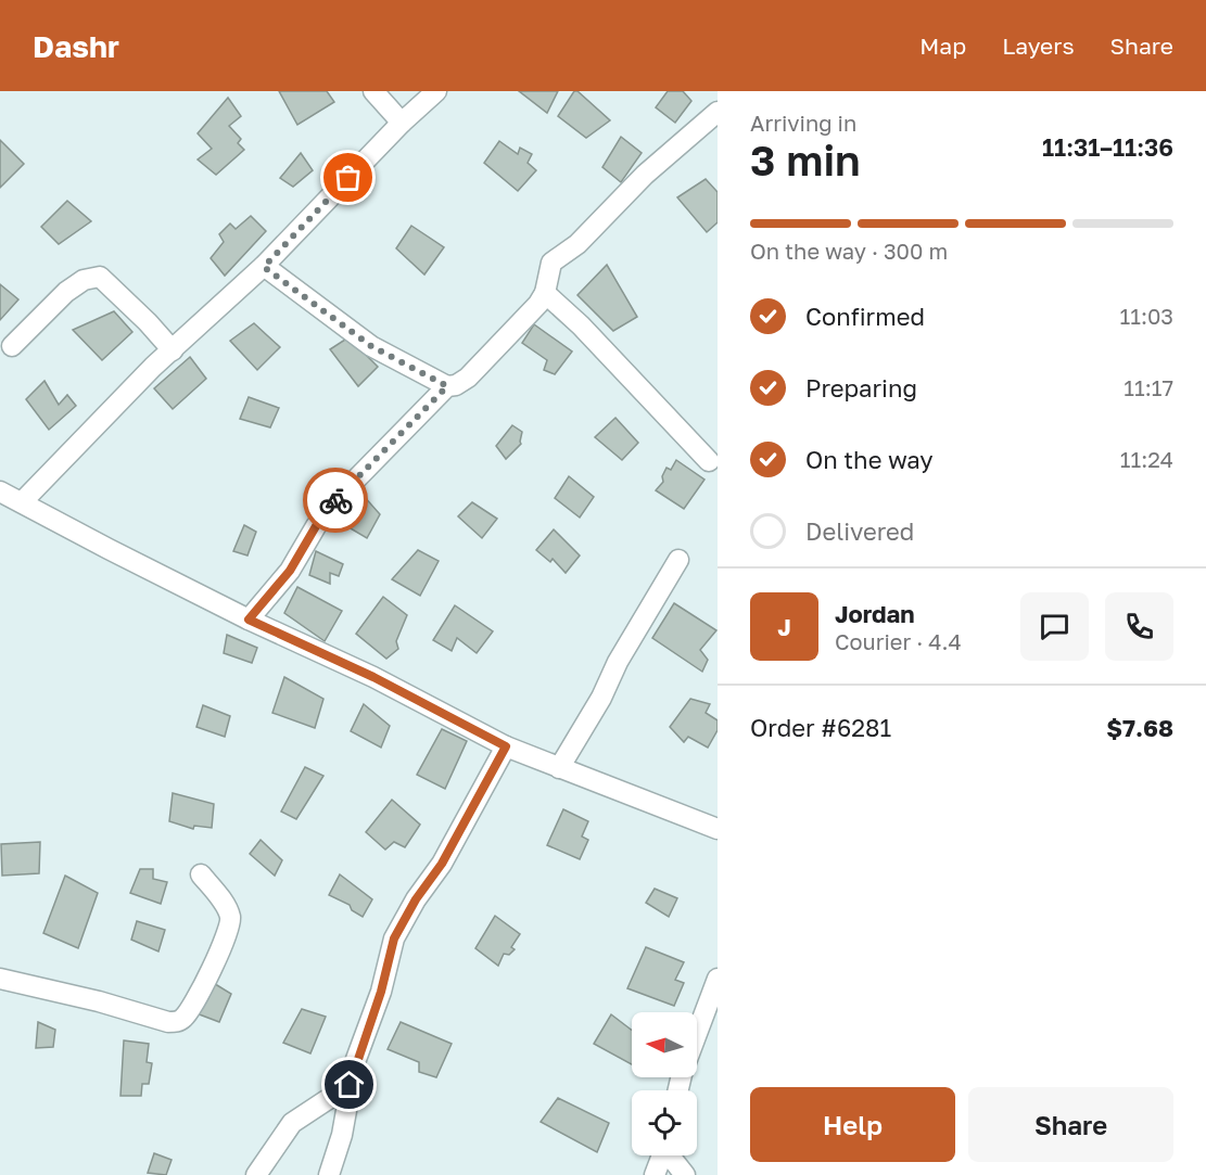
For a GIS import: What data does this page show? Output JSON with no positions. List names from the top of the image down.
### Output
{
  "north": "left",
  "page": {
    "header": "Dashr",
    "nav": ["Map", "Layers", "Share"],
    "heading": ["3 min", "Arriving in", "11:31–11:36"],
    "panel": [
      "Jordan",
      "Courier · 4.4",
      "Order #6281",
      "$7.68"
    ],
    "bar": "On the way · 300 m",
    "list": [
      ["Confirmed", "11:03"],
      ["Preparing", "11:17"],
      ["On the way", "11:24"],
      "Delivered"
    ],
    "round": "J",
    "buttons": ["Help", "Share"]
  }
}
